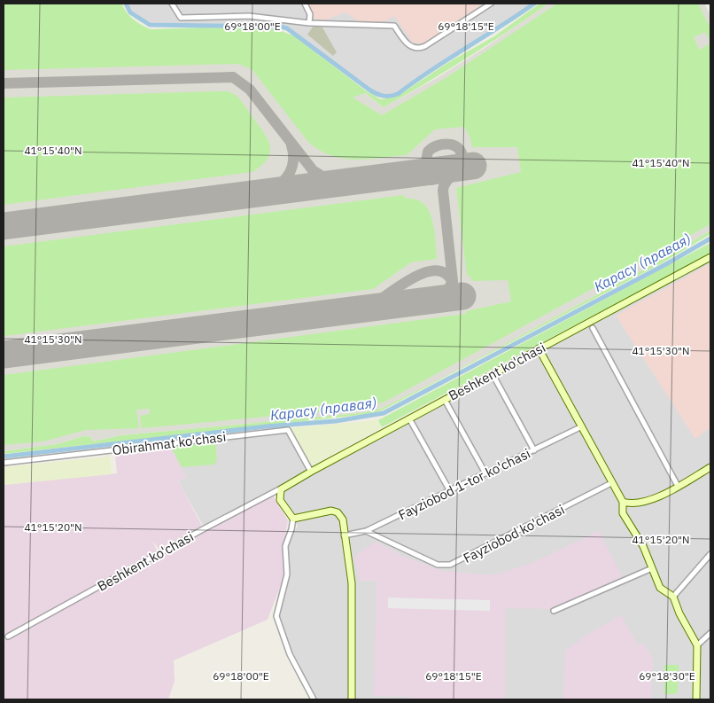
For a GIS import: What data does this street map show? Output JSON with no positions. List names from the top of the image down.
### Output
{
  "streets": {
    "street": [
      "Beshkent ko'chasi",
      "Obirahmat ko'chasi",
      "Fayziobod 1-tor ko'chasi",
      "Fayziobod ko'chasi"
    ]
  },
  "crossings": [
    ["Beshkent ko'chasi", "Obirahmat ko'chasi"],
    ["Fayziobod 1-tor ko'chasi", "Fayziobod ko'chasi"]
  ],
  "water": ["Карасу (правая)"],
  "coordinates": [
    "69°18'00\"E",
    "69°18'15\"E",
    "41°15'40\"N",
    "41°15'30\"N",
    "41°15'20\"N",
    "69°18'30\"E"
  ]
}
